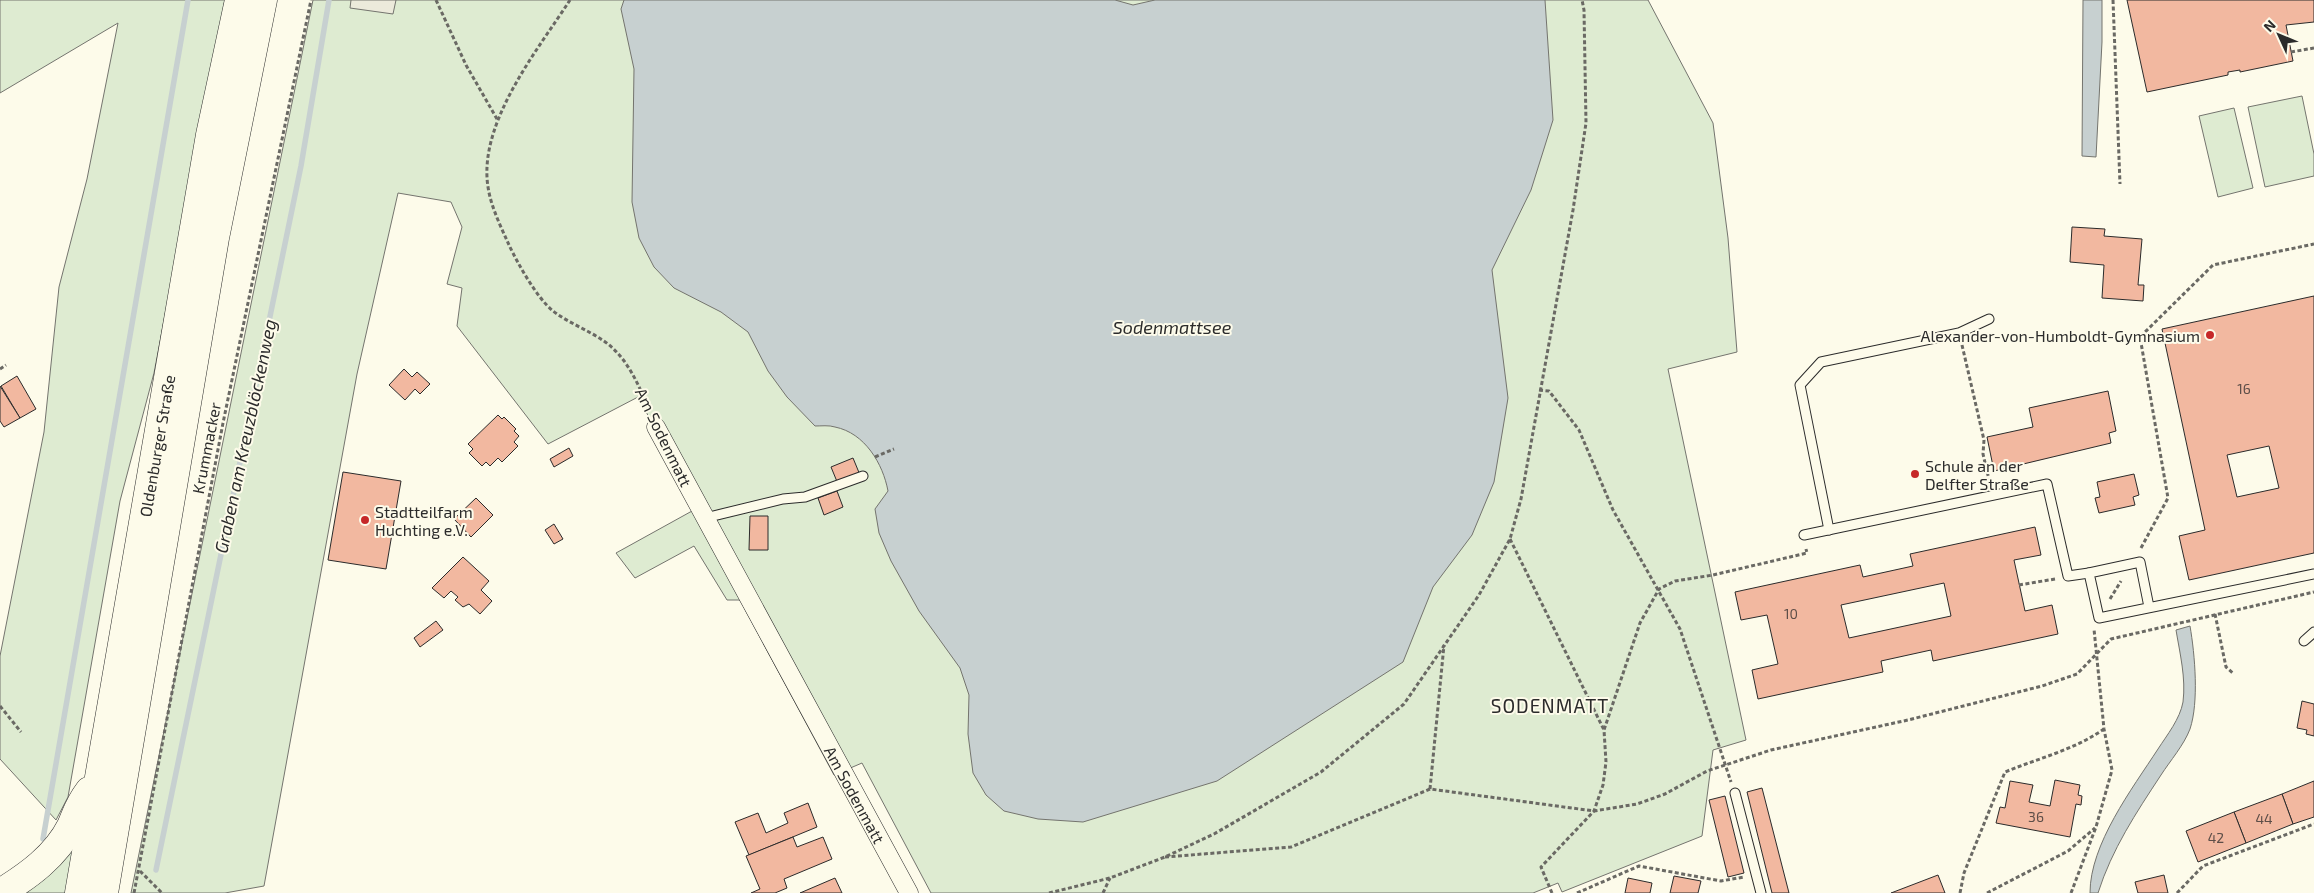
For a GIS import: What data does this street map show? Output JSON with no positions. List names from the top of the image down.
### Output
{
  "streets": {
    "highway": ["Oldenburger Straße"],
    "street": ["Am Sodenmatt"],
    "path": ["Krummacker"]
  },
  "districts": ["SODENMATT"],
  "water": ["Sodenmattsee", "Graben am Kreuzblöckenweg"],
  "places": ["Alexander-von-Humboldt-Gymnasium", "Schule an der Delfter Straße", "Stadtteilfarm Huchting e.V."],
  "house_numbers": [
    "16",
    "10",
    "36",
    "44",
    "42"
  ],
  "north": "top left"
}
